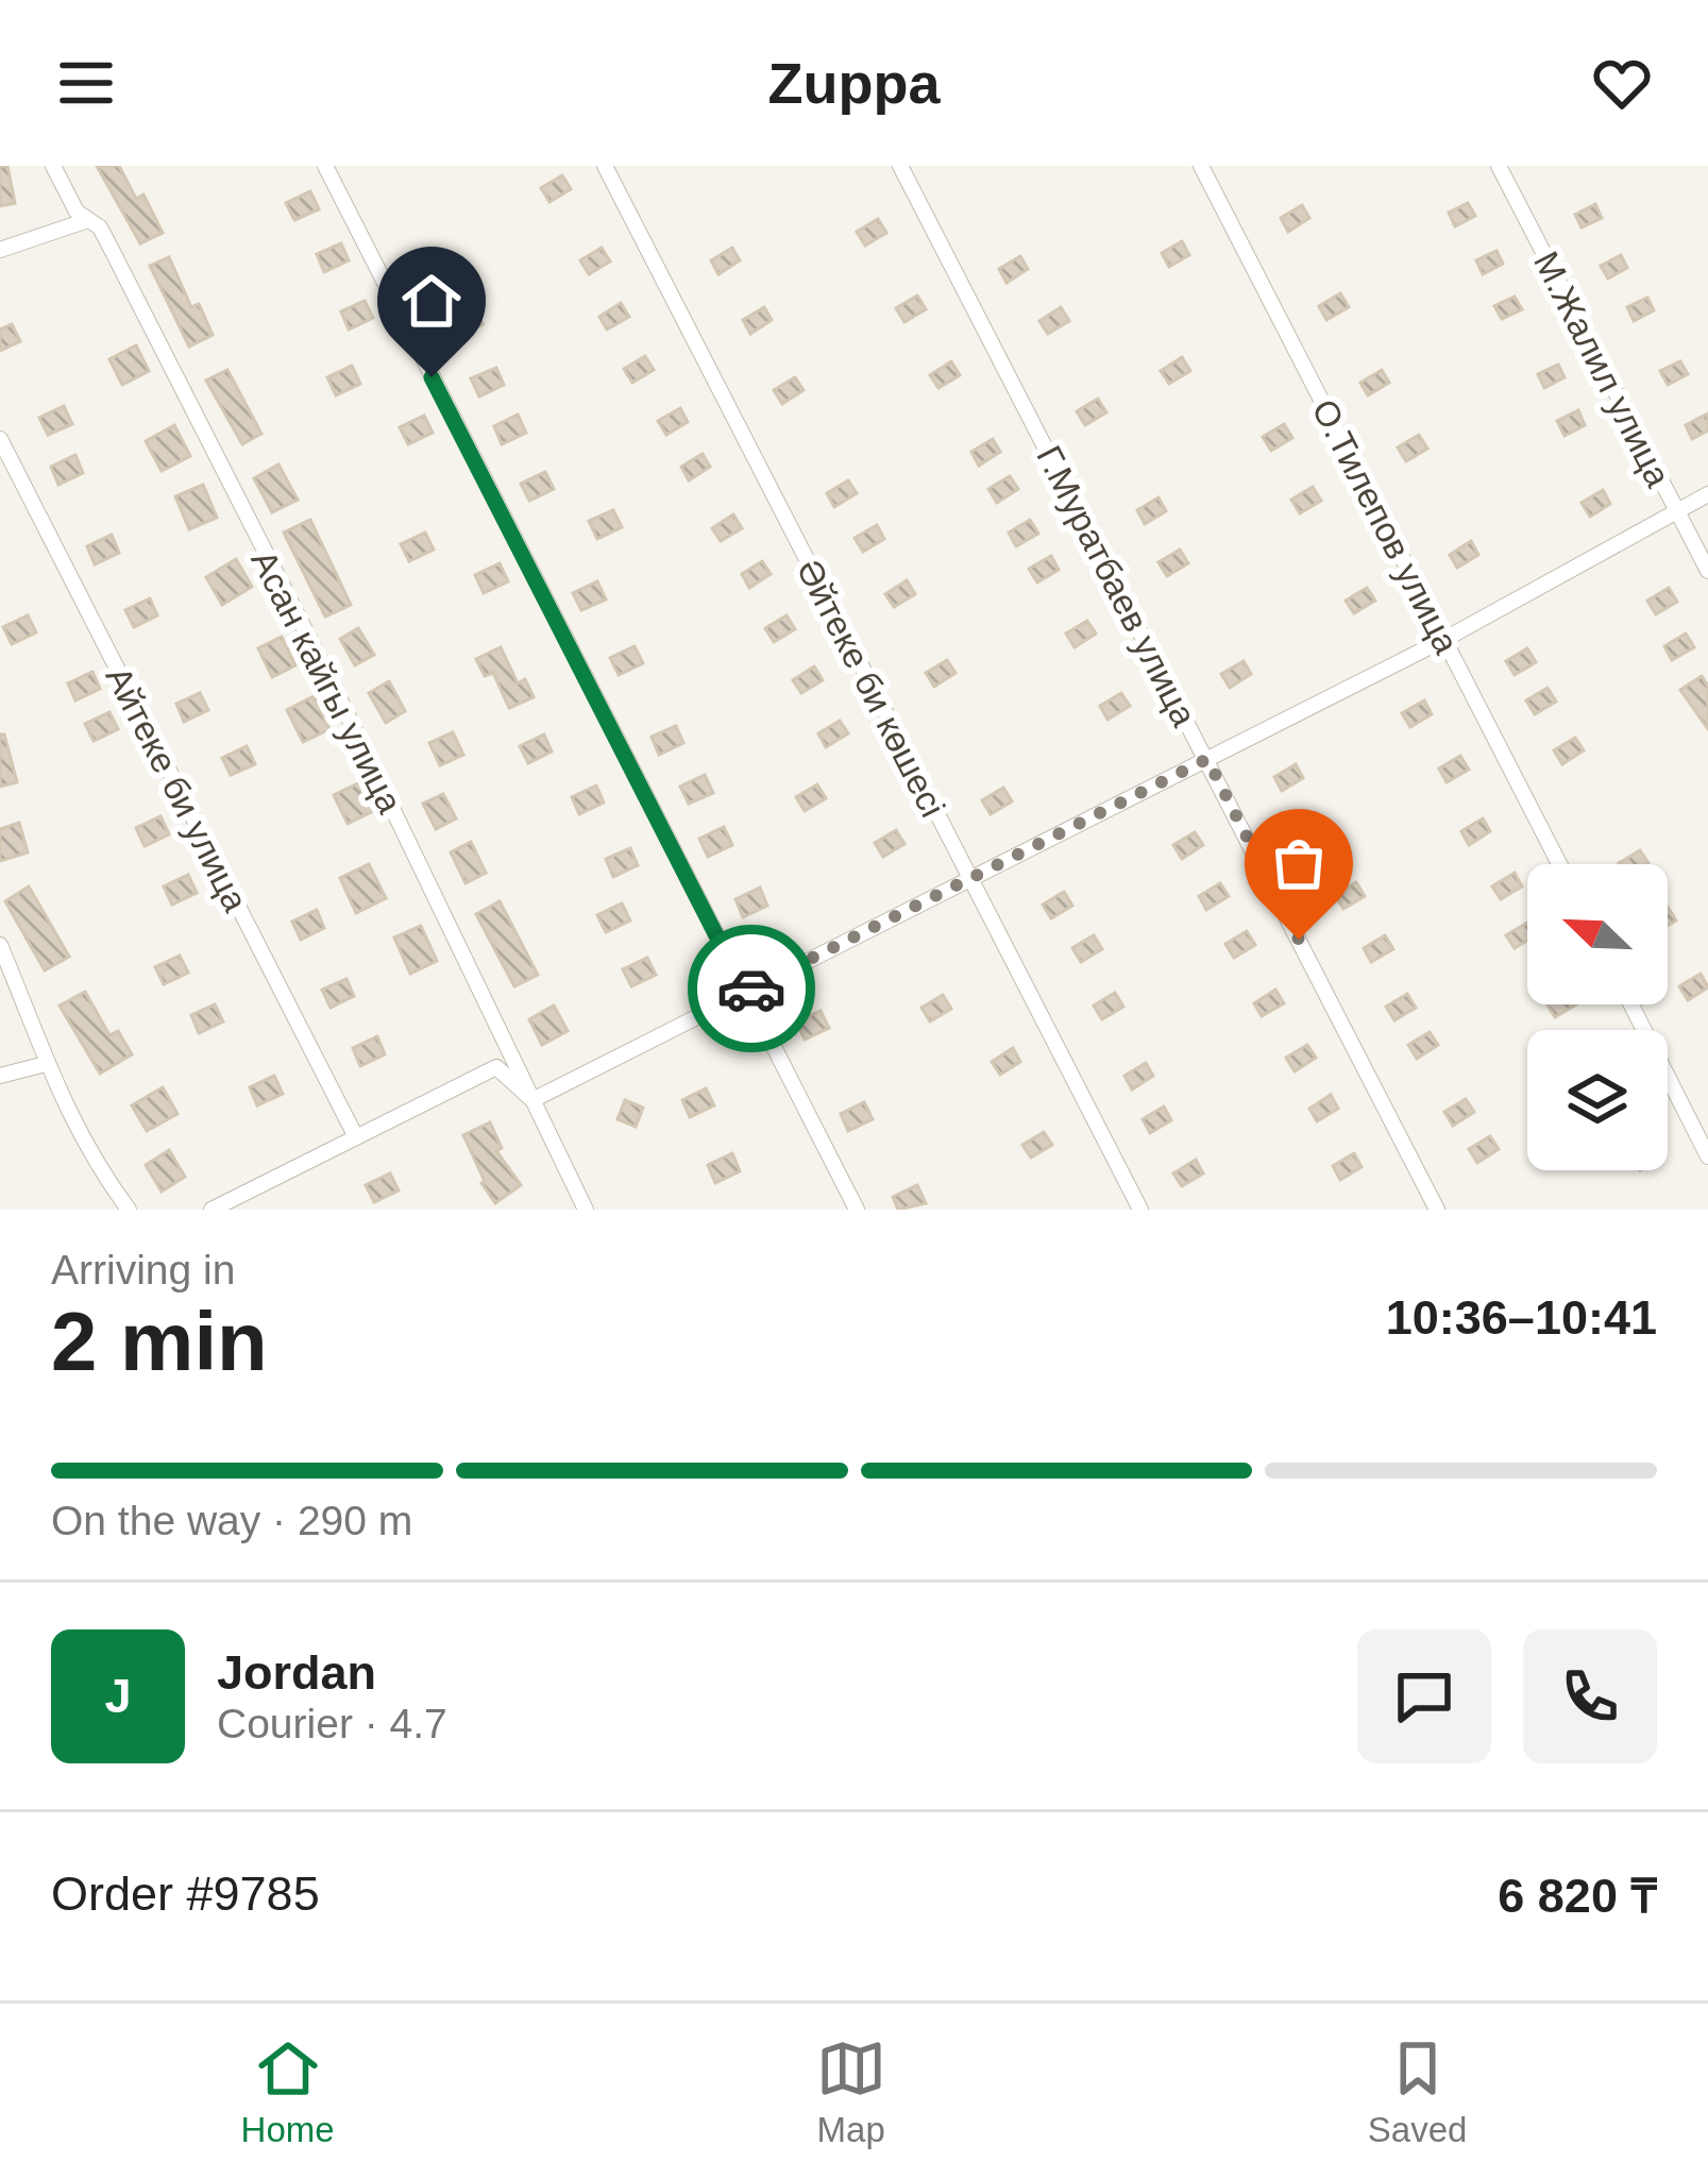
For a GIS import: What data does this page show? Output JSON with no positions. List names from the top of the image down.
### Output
{
  "streets": {
    "street": [
      "М.Жалил улица",
      "О.Тилепов улица",
      "Г.Муратбаев улица",
      "Асан кайгы улица",
      "Әйтеке би көшесі",
      "Айтеке би улица"
    ]
  },
  "north": "top left",
  "page": {
    "header": "Zuppa",
    "heading": ["2 min", "Arriving in", "10:36–10:41"],
    "panel": [
      "Jordan",
      "Courier · 4.7",
      "Order #9785",
      "6 820 ₸"
    ],
    "bar": "On the way · 290 m",
    "round": "J",
    "tabs": ["Home", "Map", "Saved"]
  }
}
